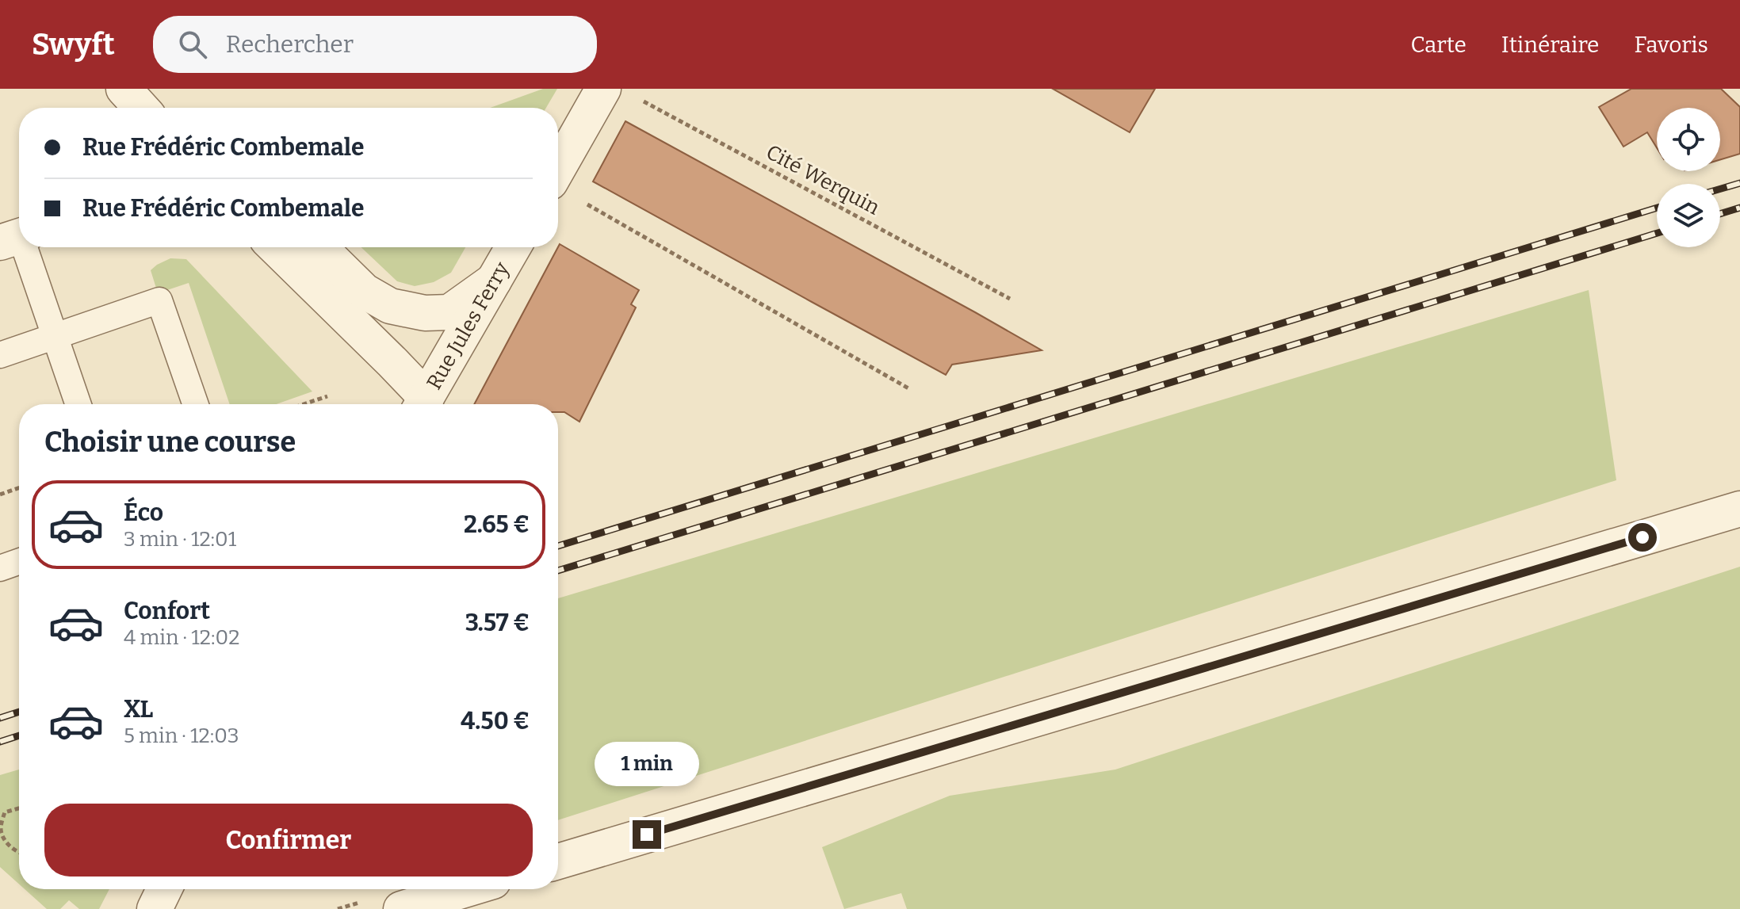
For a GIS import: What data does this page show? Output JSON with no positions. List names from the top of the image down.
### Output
{
  "streets": {
    "street": ["Rue Jules Ferry"],
    "path": ["Cité Werquin"]
  },
  "page": {
    "header": "Swyft",
    "search": "Rechercher",
    "nav": ["Carte", "Itinéraire", "Favoris"],
    "banner": ["Rue Frédéric Combemale", "Rue Frédéric Combemale"],
    "heading": "Choisir une course",
    "list": [
      {
        "name": "Éco",
        "note": "3 min · 12:01",
        "value": "2.65 €"
      },
      {
        "name": "Confort",
        "note": "4 min · 12:02",
        "value": "3.57 €"
      },
      {
        "name": "XL",
        "note": "5 min · 12:03",
        "value": "4.50 €"
      }
    ],
    "bubble": "1 min",
    "buttons": "Confirmer"
  }
}
